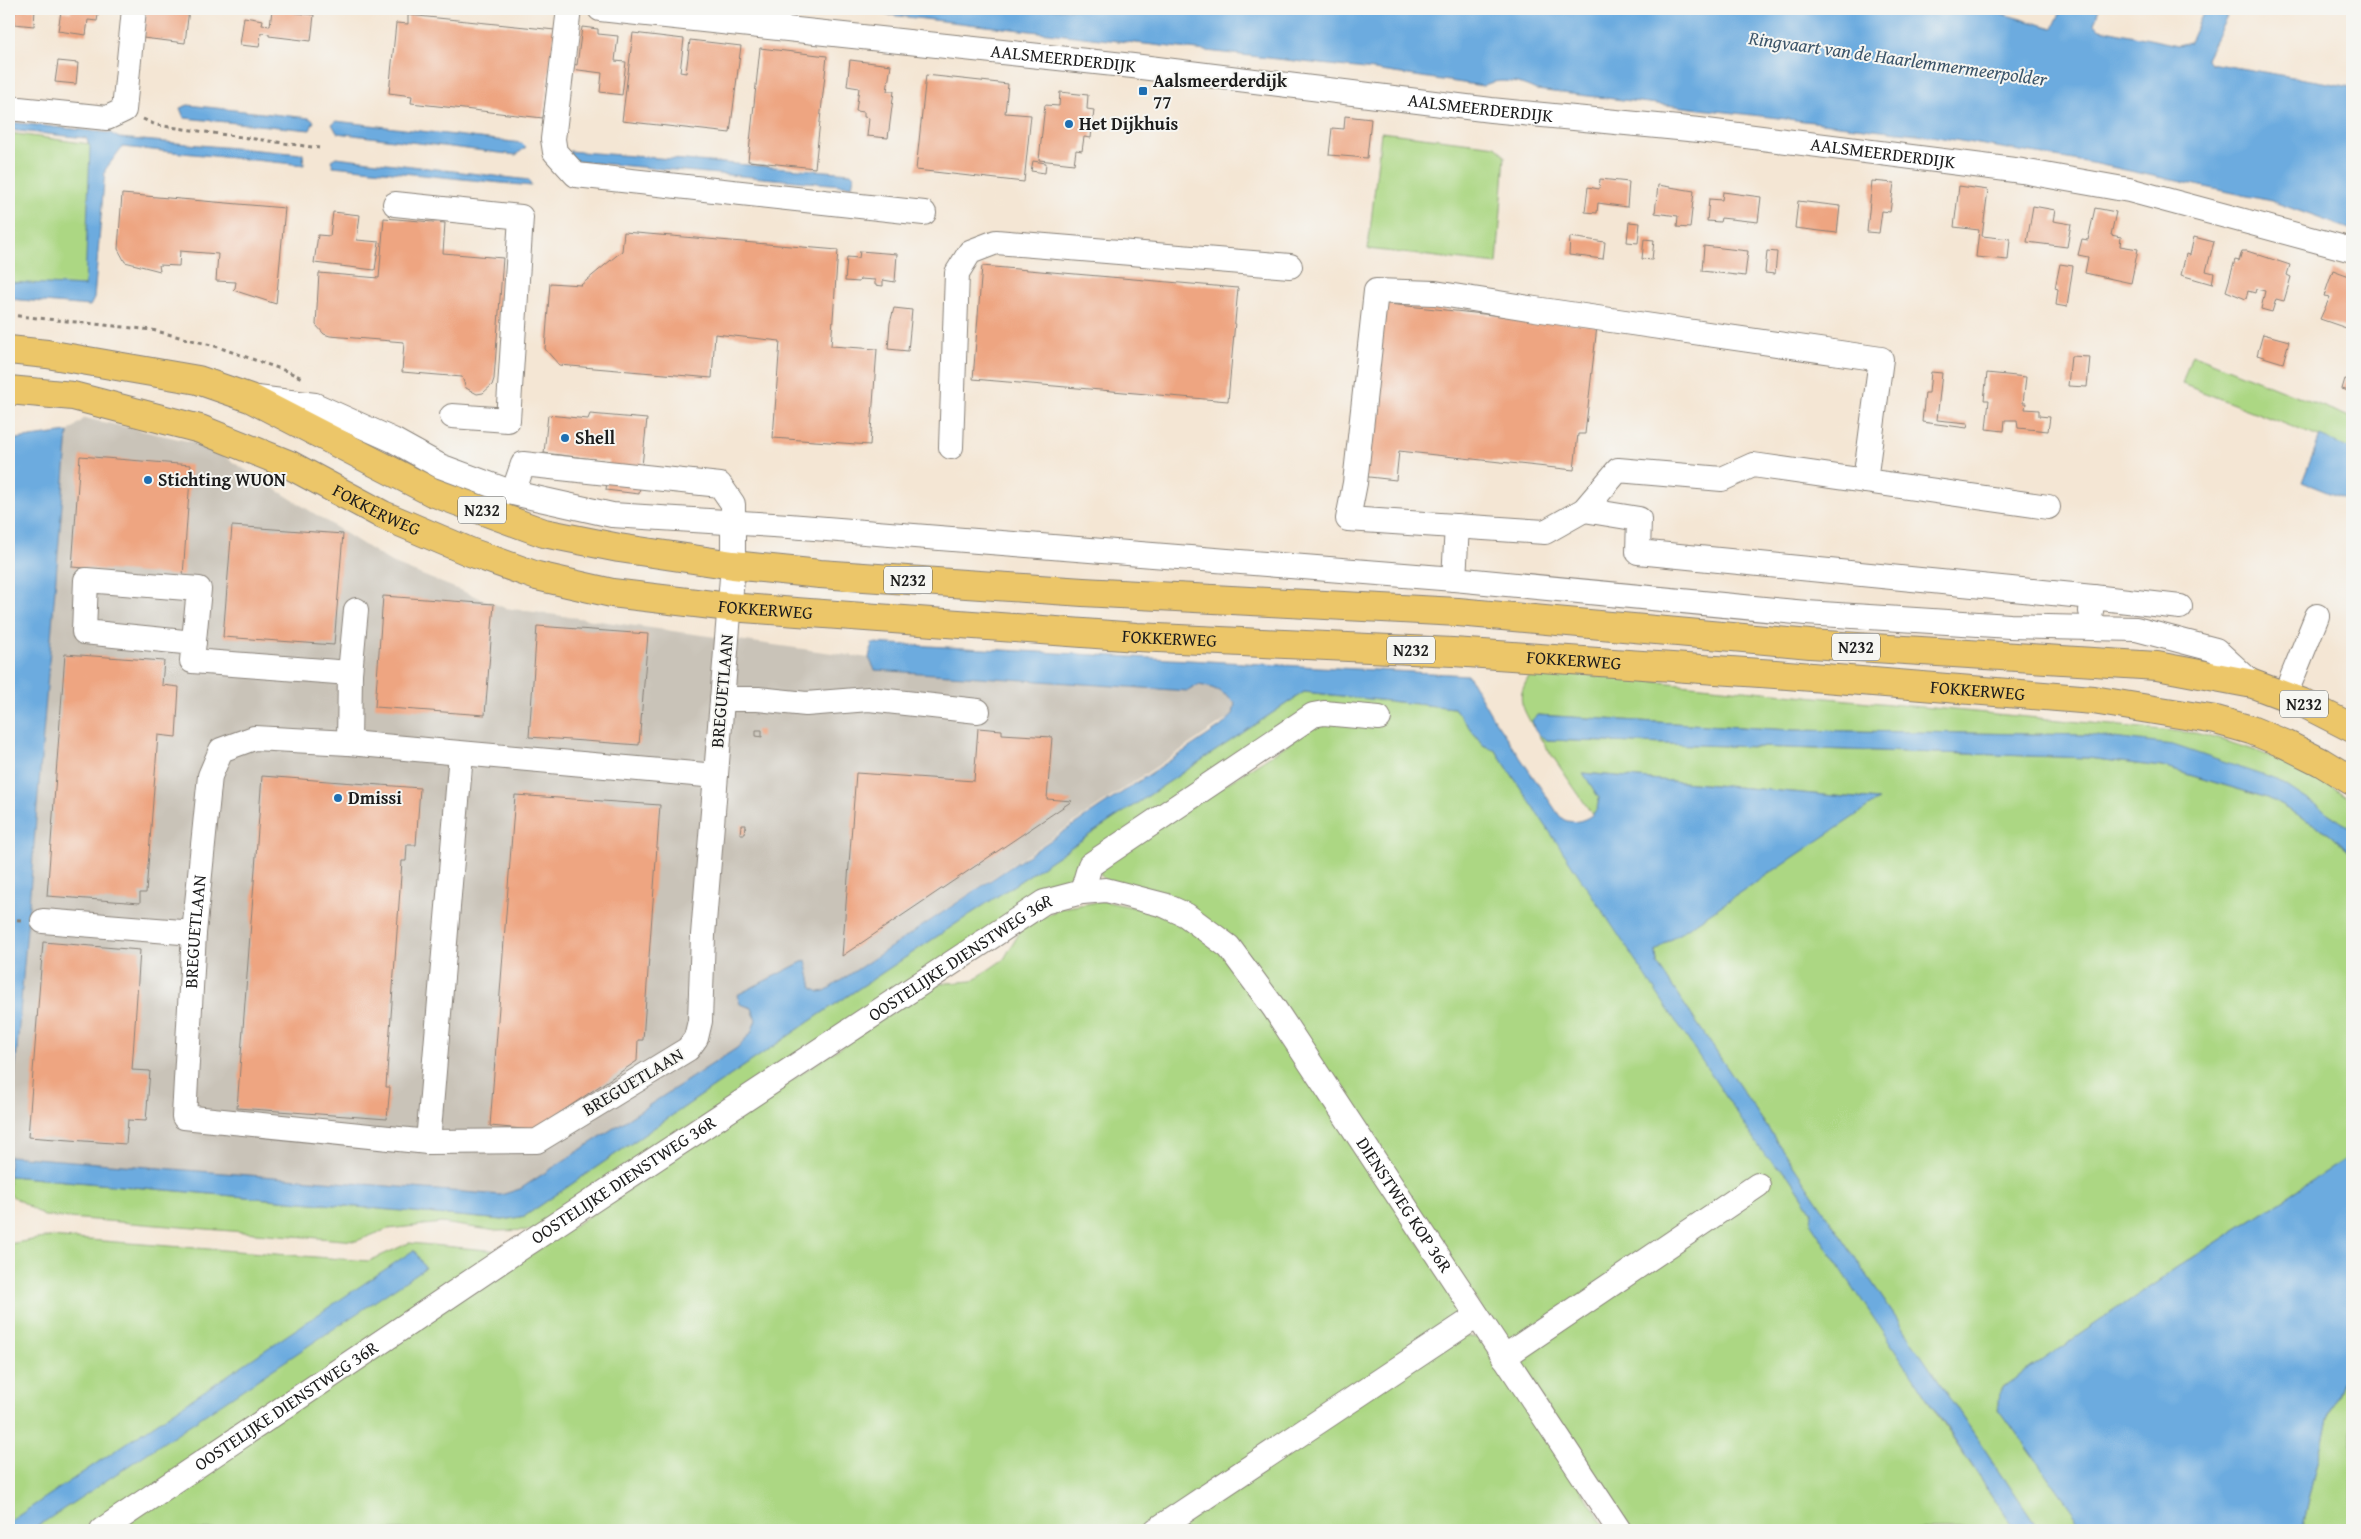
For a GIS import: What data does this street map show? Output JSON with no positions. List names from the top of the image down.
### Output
{
  "streets": {
    "main road": ["FOKKERWEG", "N232"],
    "street": [
      "AALSMEERDERDIJK",
      "BREGUETLAAN",
      "OOSTELIJKE DIENSTWEG 36R",
      "DIENSTWEG KOP 36R"
    ]
  },
  "crossings": [
    ["FOKKERWEG", "BREGUETLAAN"],
    ["OOSTELIJKE DIENSTWEG 36R", "DIENSTWEG KOP 36R"]
  ],
  "water": ["Ringvaart van de Haarlemmermeerpolder"],
  "places": {
    "transit": ["Aalsmeerderdijk 77"],
    "other": [
      "Het Dijkhuis",
      "Shell",
      "Stichting WUON",
      "Dmissi"
    ]
  }
}
